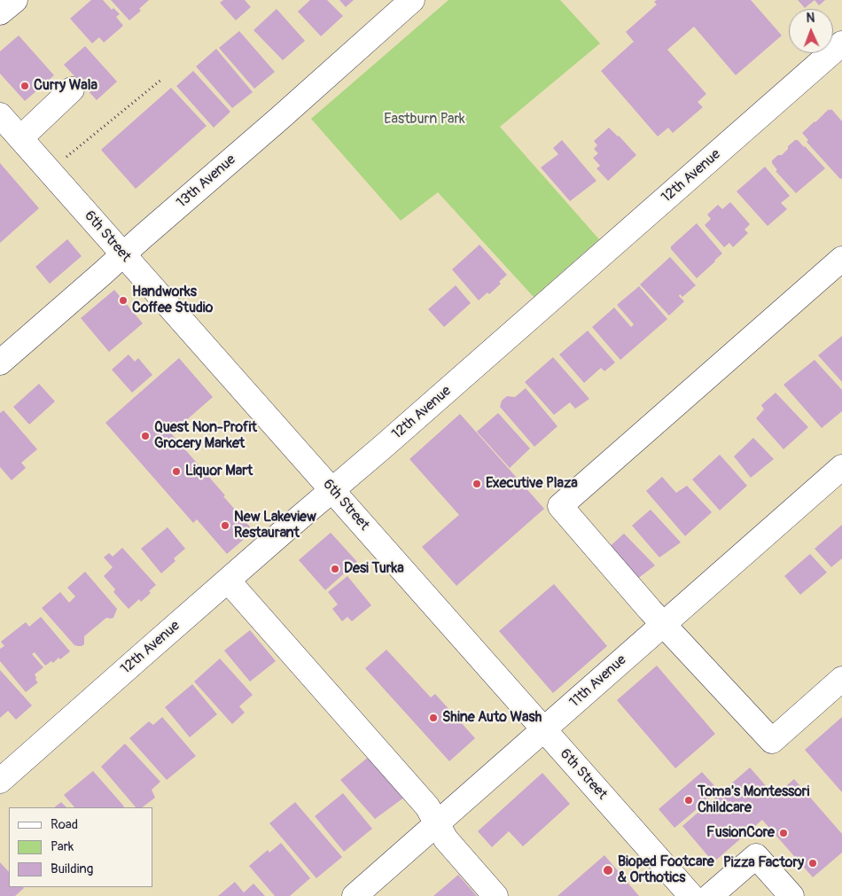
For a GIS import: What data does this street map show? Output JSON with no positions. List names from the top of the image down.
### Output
{
  "streets": {
    "street": [
      "12th Avenue",
      "13th Avenue",
      "6th Street",
      "11th Avenue"
    ]
  },
  "crossings": [
    ["12th Avenue", "6th Street"],
    ["13th Avenue", "6th Street"],
    ["6th Street", "11th Avenue"]
  ],
  "parks": ["Eastburn Park"],
  "places": [
    "Curry Wala",
    "Handworks Coffee Studio",
    "Quest Non-Profit Grocery Market",
    "Liquor Mart",
    "Executive Plaza",
    "New Lakeview Restaurant",
    "Desi Turka",
    "Shine Auto Wash",
    "Toma's Montessori Childcare",
    "FusionCore",
    "Pizza Factory",
    "Bioped Footcare & Orthotics"
  ],
  "legend": ["Road", "Park", "Building"],
  "north": "top"
}
